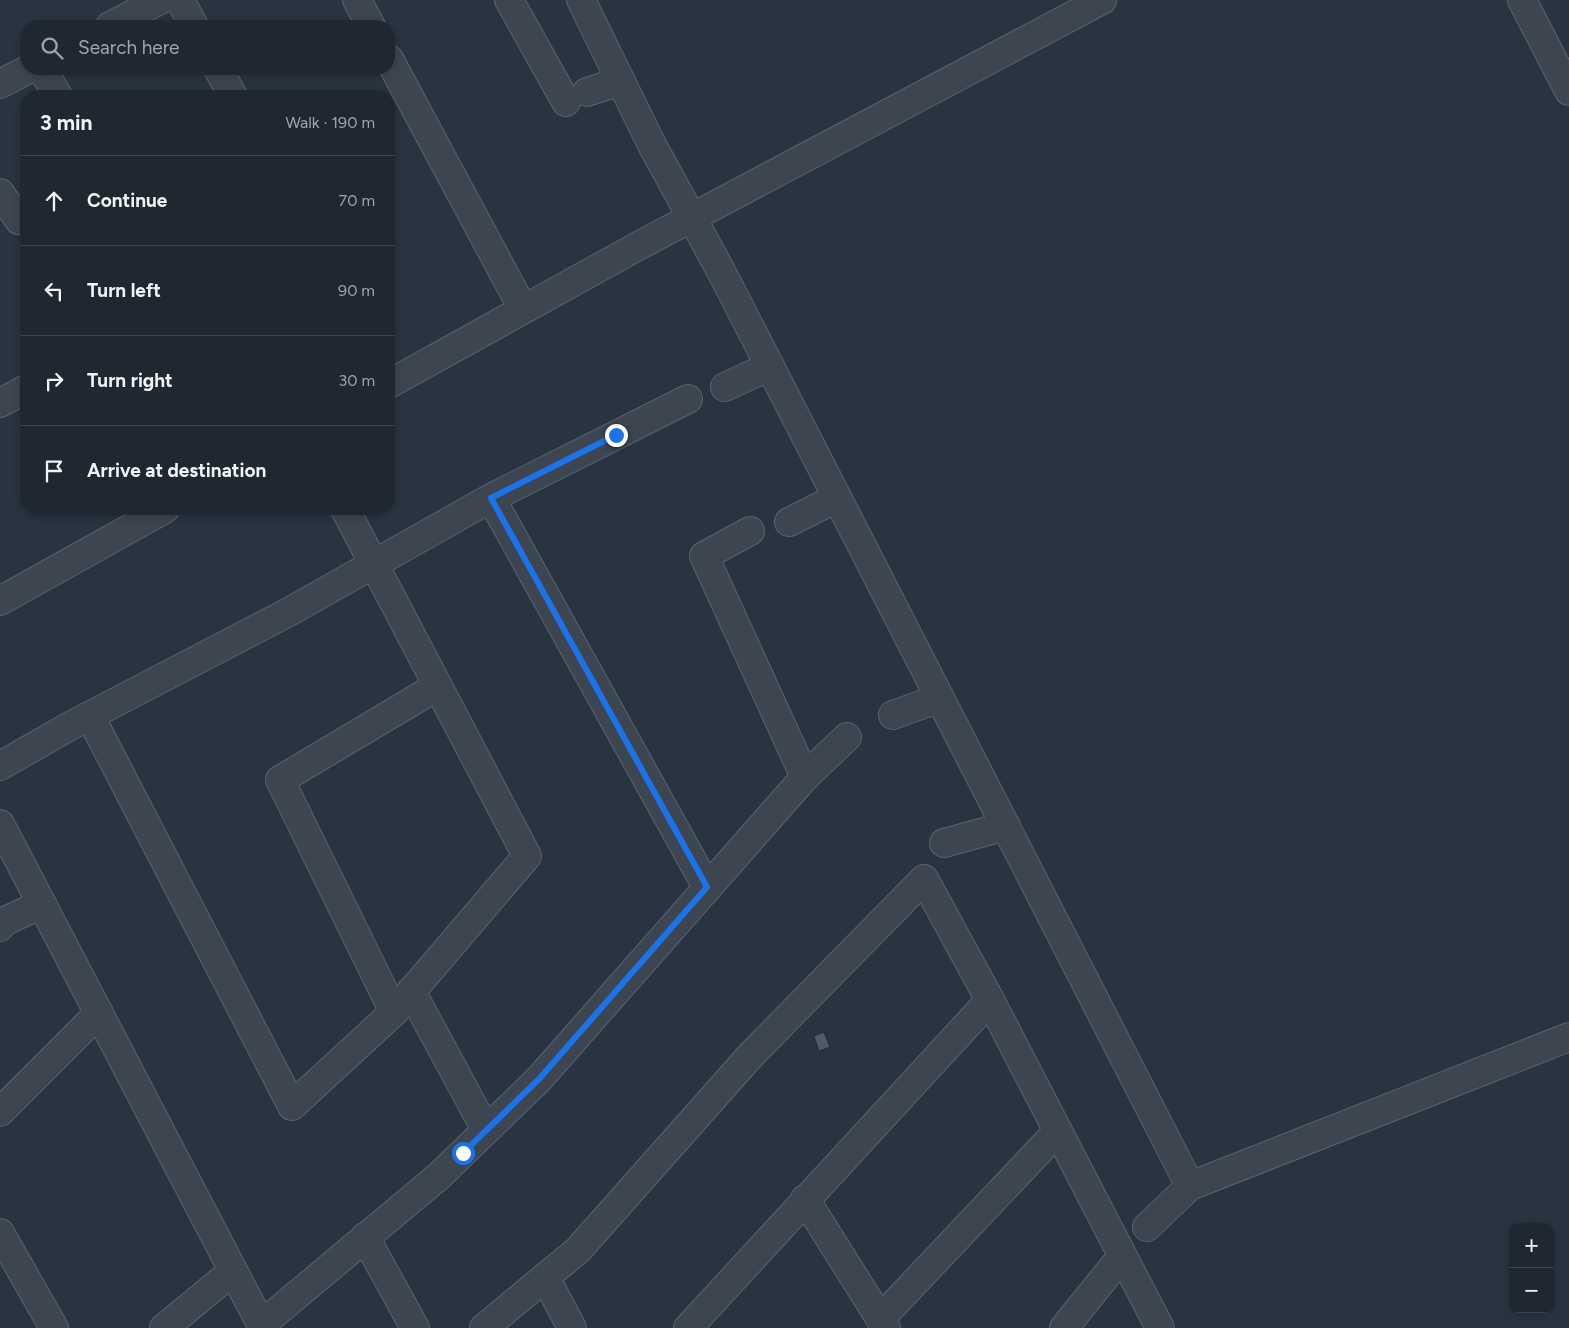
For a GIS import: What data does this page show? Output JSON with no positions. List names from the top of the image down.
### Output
{
  "page": {
    "search": "Search here",
    "heading": ["3 min", "Walk · 190 m"],
    "list": [
      ["Continue", "70 m"],
      ["Turn left", "90 m"],
      ["Turn right", "30 m"],
      "Arrive at destination"
    ],
    "map_buttons": ["+", "−"]
  }
}
